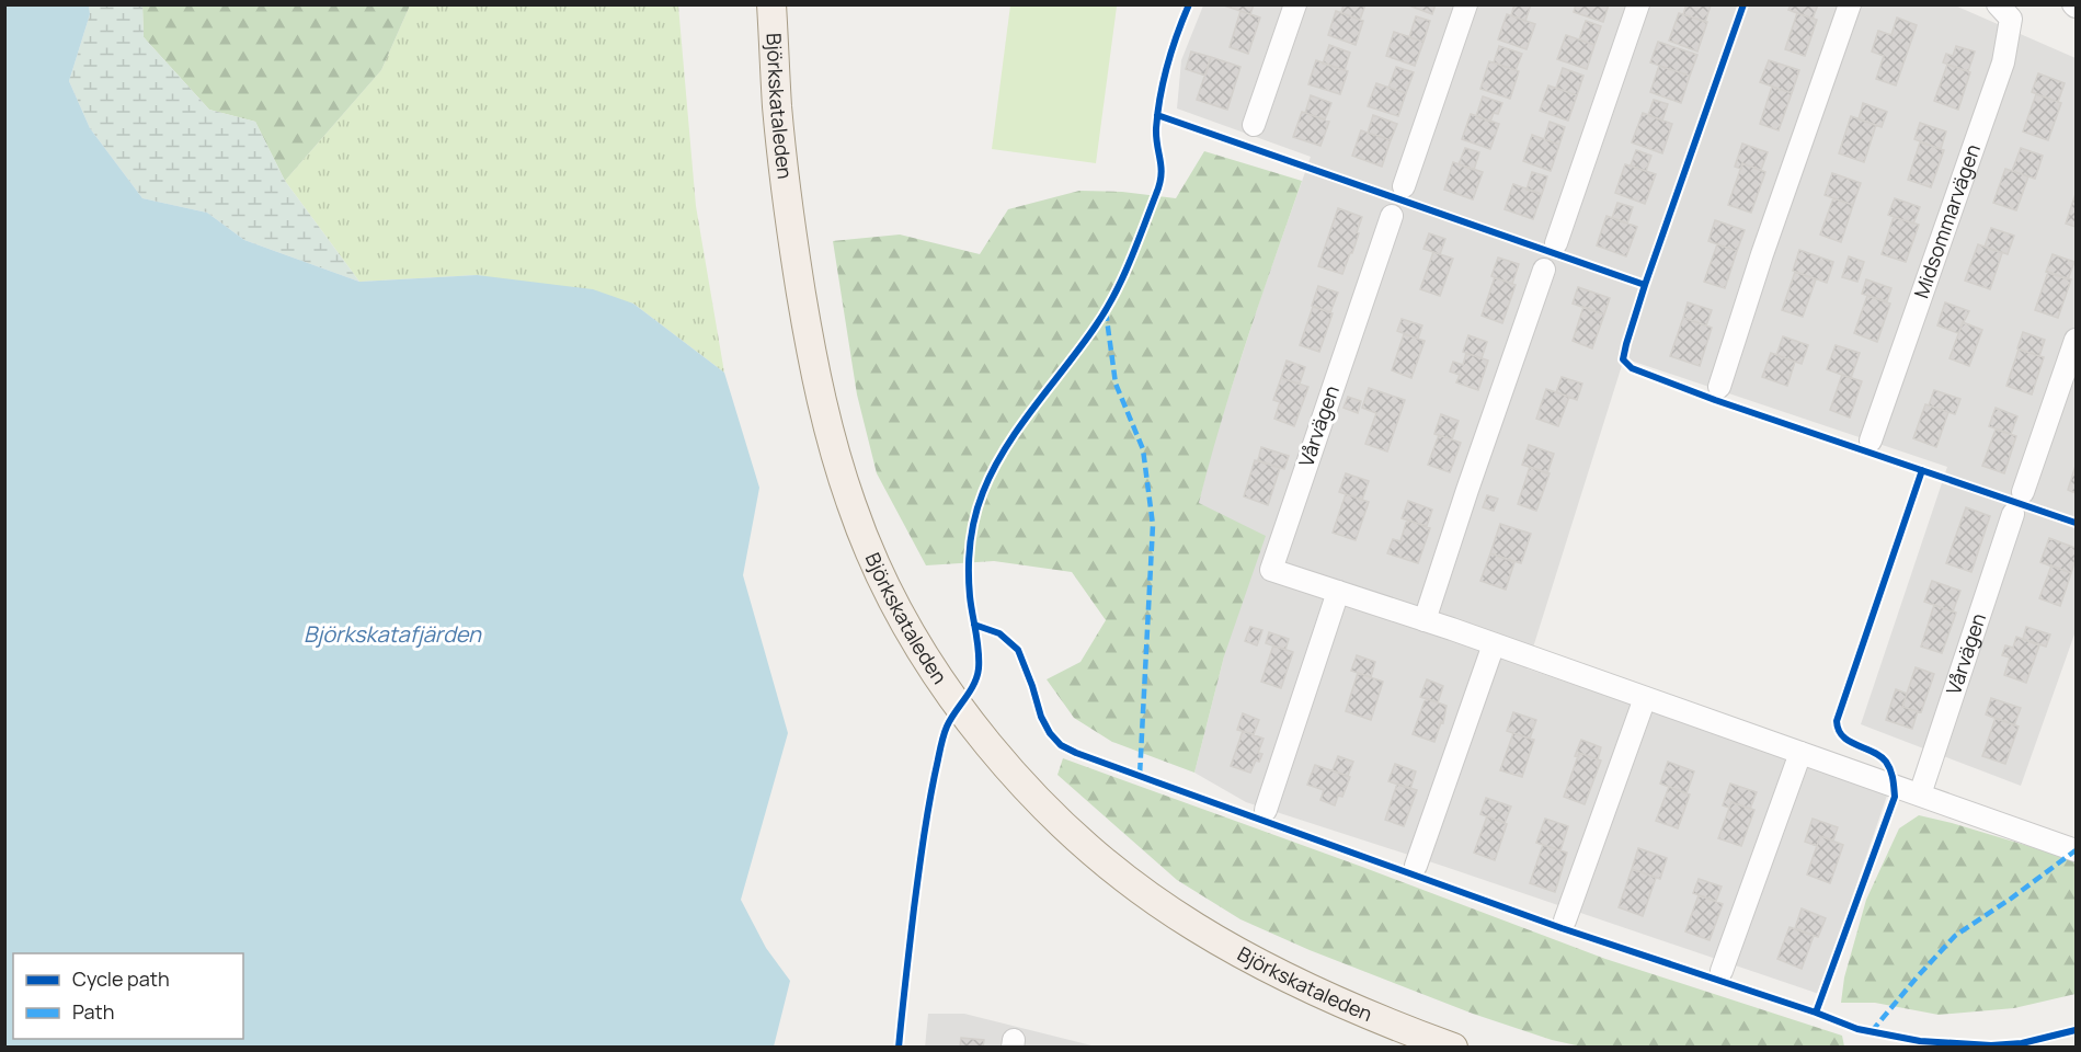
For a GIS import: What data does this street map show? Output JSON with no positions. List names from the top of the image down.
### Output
{
  "streets": {
    "main road": ["Björkskataleden"],
    "street": ["Midsommarvägen", "Vårvägen"]
  },
  "water": ["Björkskatafjärden"],
  "legend": ["Cycle path", "Path"]
}
